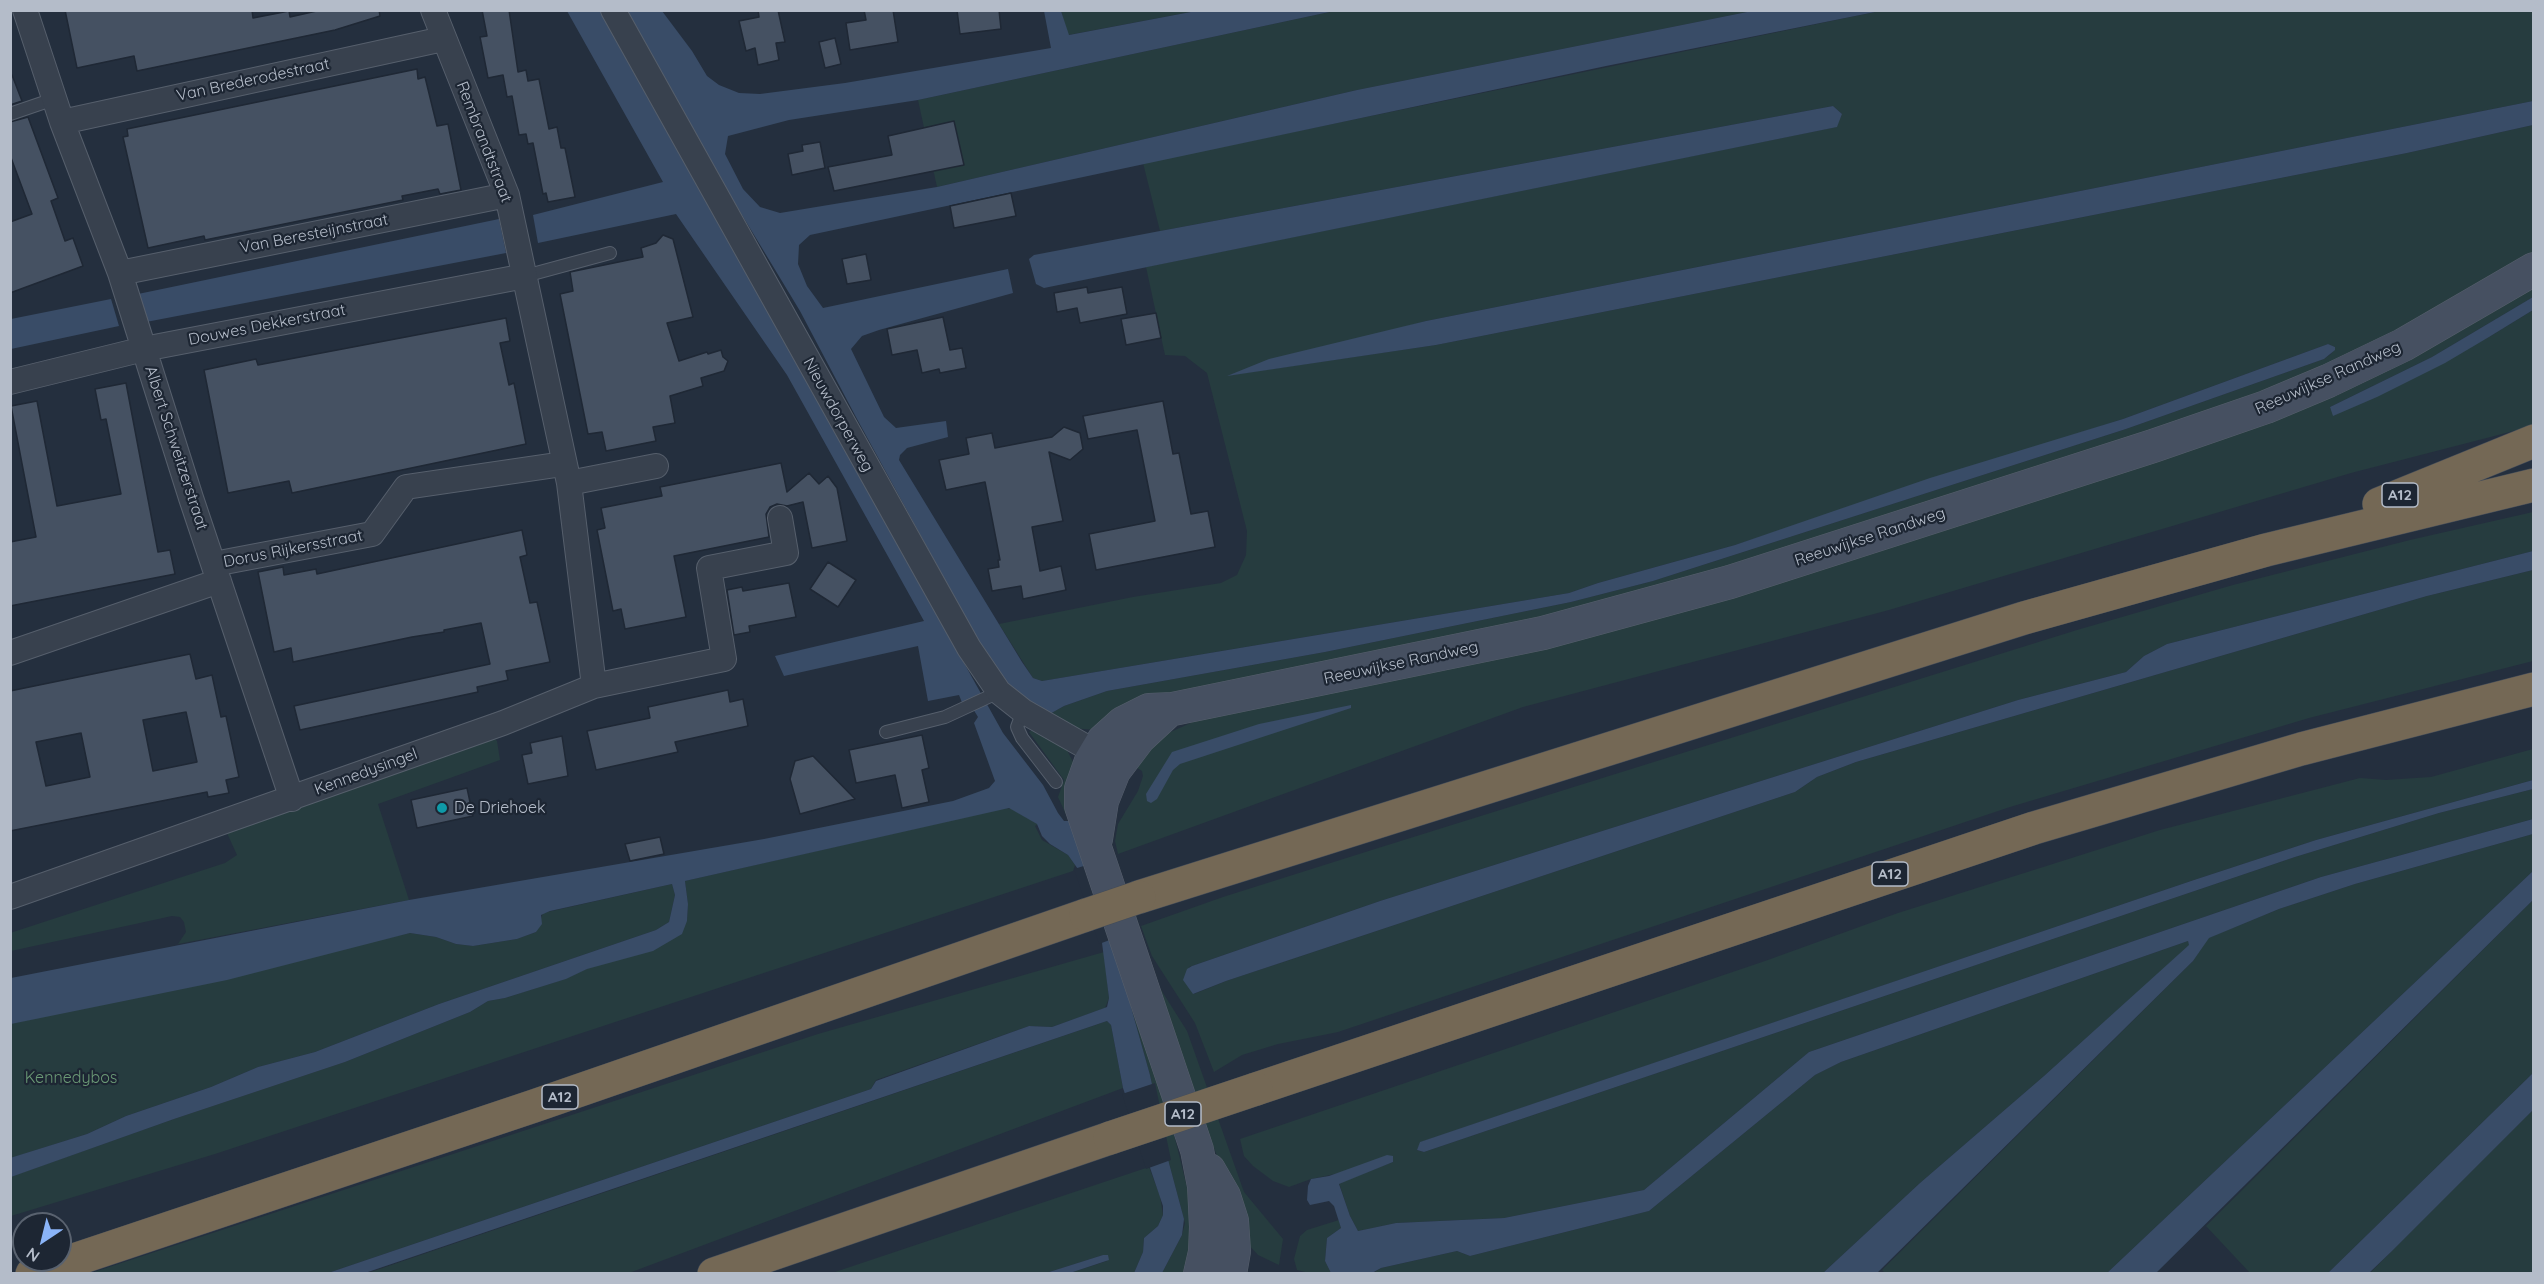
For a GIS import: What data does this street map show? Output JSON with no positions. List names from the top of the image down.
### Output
{
  "streets": {
    "highway": ["A12"],
    "main road": ["Reeuwijkse Randweg"],
    "street": [
      "Van Brederodestraat",
      "Rembrandtstraat",
      "Van Beresteijnstraat",
      "Douwes Dekkerstraat",
      "Nieuwdorperweg",
      "Albert Schweitzerstraat",
      "Dorus Rijkersstraat",
      "Kennedysingel"
    ]
  },
  "crossings": [
    ["Van Brederodestraat", "Rembrandtstraat"],
    ["Van Brederodestraat", "Albert Schweitzerstraat"],
    ["Rembrandtstraat", "Van Beresteijnstraat"],
    ["Rembrandtstraat", "Douwes Dekkerstraat"],
    ["Rembrandtstraat", "Dorus Rijkersstraat"],
    ["Rembrandtstraat", "Kennedysingel"],
    ["Van Beresteijnstraat", "Albert Schweitzerstraat"],
    ["Douwes Dekkerstraat", "Albert Schweitzerstraat"],
    ["Reeuwijkse Randweg", "Nieuwdorperweg"],
    ["Albert Schweitzerstraat", "Dorus Rijkersstraat"],
    ["Albert Schweitzerstraat", "Kennedysingel"]
  ],
  "parks": ["Kennedybos"],
  "places": ["De Driehoek"],
  "north": "bottom left"
}
